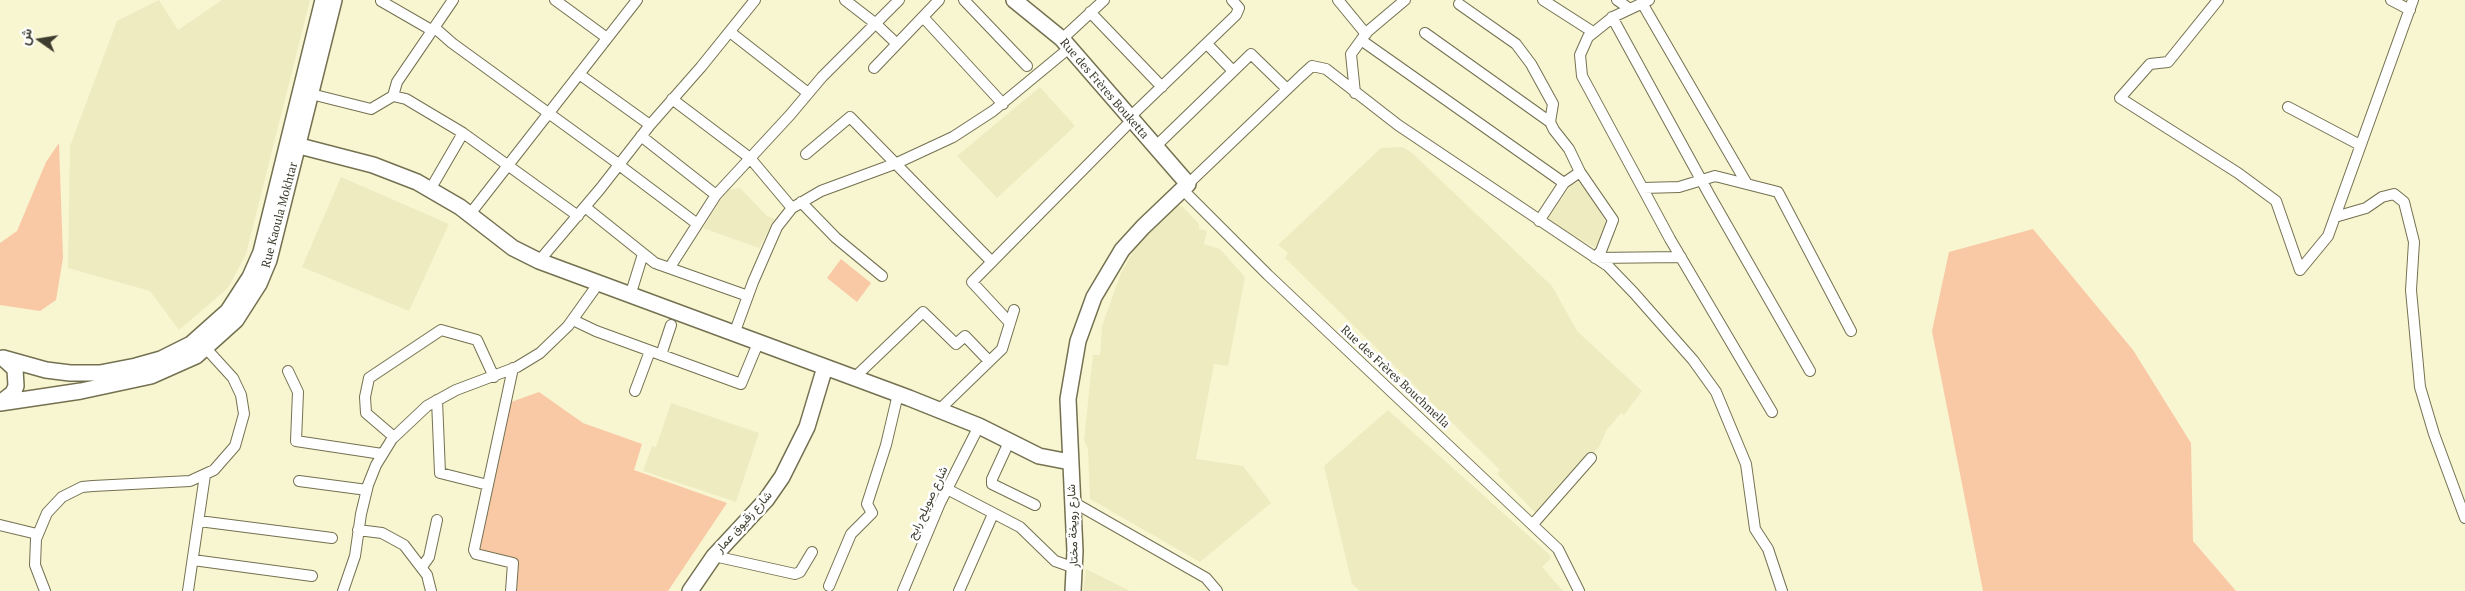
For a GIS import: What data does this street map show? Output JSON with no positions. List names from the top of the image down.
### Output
{
  "streets": {
    "main road": [
      "Rue des Frères Bouketta",
      "Rue Kaoula Mokhtar",
      "شارع زقيوق عمار",
      "شارع رويخة مختار"
    ],
    "street": ["Rue des Frères Bouchmella", "شارع صويلح رابح"]
  },
  "crossings": [
    ["Rue des Frères Bouketta", "Rue des Frères Bouchmella"],
    ["Rue des Frères Bouketta", "شارع رويخة مختار"],
    ["Rue des Frères Bouchmella", "شارع رويخة مختار"]
  ],
  "north": "left"
}
